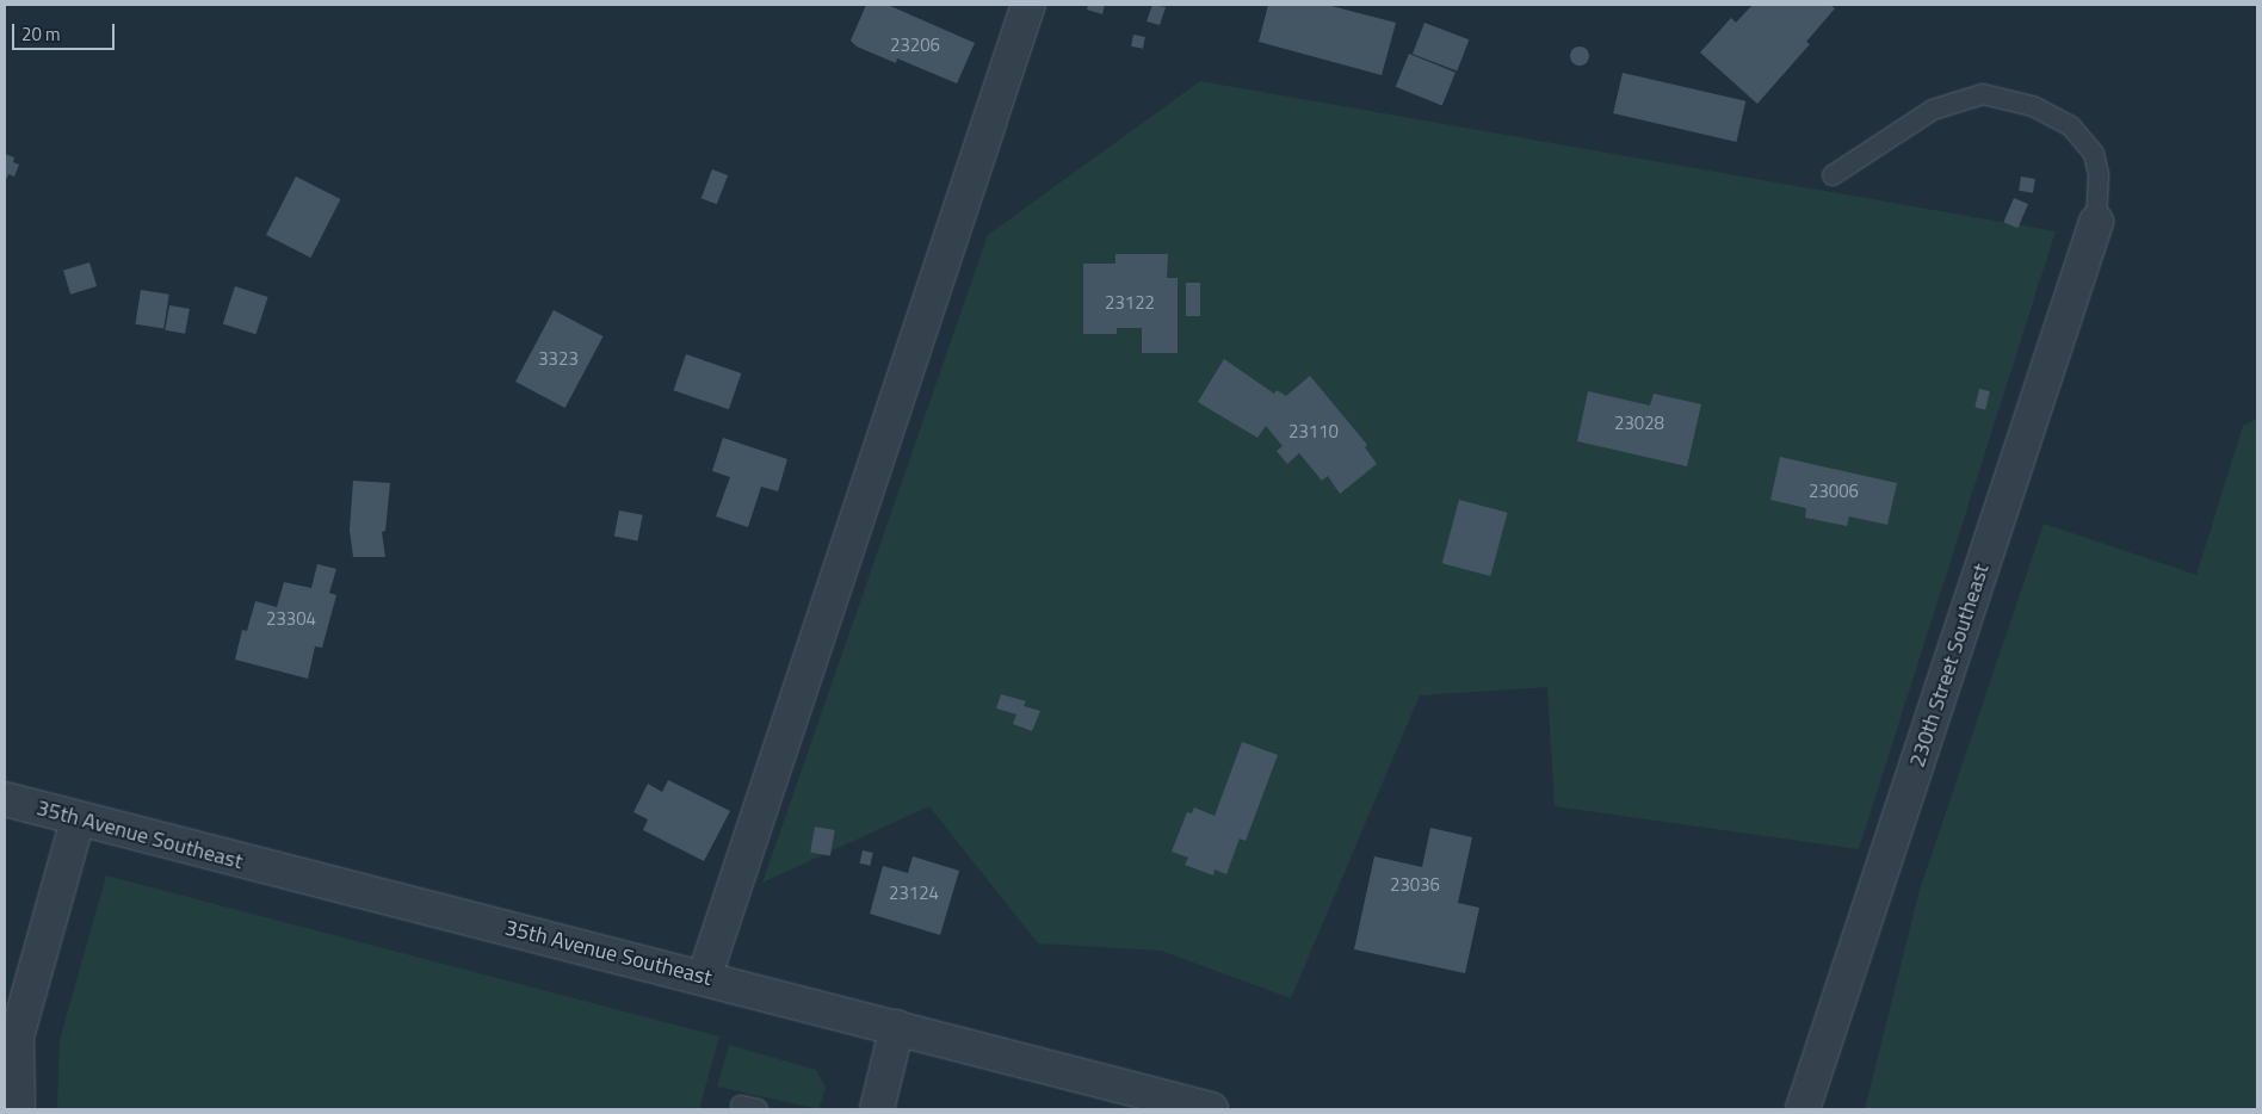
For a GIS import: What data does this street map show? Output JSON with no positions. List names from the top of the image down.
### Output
{
  "streets": {
    "street": ["230th Street Southeast", "35th Avenue Southeast"]
  },
  "house_numbers": [
    "23206",
    "23122",
    "3323",
    "23028",
    "23110",
    "23006",
    "23304",
    "23036",
    "23124"
  ],
  "scale_bar": "20 m"
}
